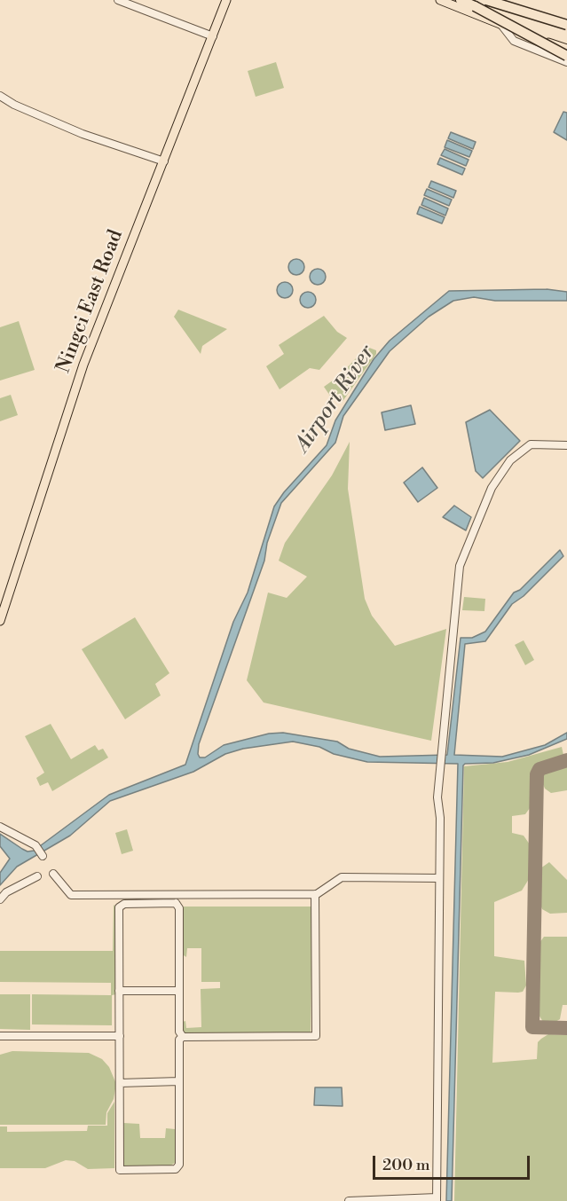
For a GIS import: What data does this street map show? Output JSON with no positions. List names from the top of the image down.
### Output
{
  "streets": {
    "main road": ["Ningci East Road"]
  },
  "water": ["Airport River"],
  "scale_bar": "200 m"
}
